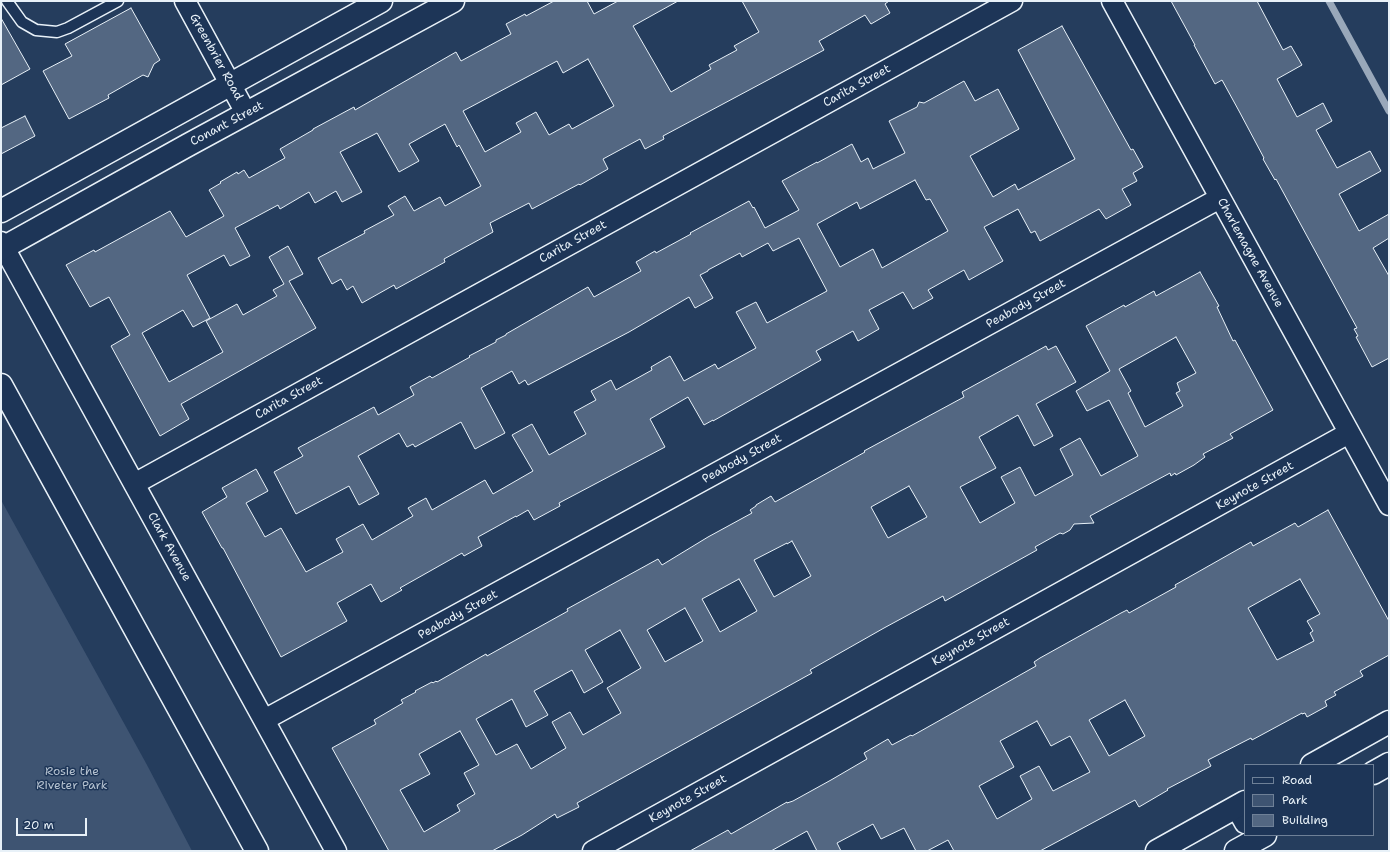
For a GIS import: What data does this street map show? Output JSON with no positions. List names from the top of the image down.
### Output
{
  "streets": {
    "street": [
      "Greenbrier Road",
      "Carita Street",
      "Conant Street",
      "Charlemagne Avenue",
      "Peabody Street",
      "Keynote Street",
      "Clark Avenue"
    ]
  },
  "crossings": [
    ["Greenbrier Road", "Conant Street"],
    ["Carita Street", "Clark Avenue"],
    ["Conant Street", "Clark Avenue"],
    ["Charlemagne Avenue", "Peabody Street"],
    ["Charlemagne Avenue", "Keynote Street"],
    ["Peabody Street", "Clark Avenue"]
  ],
  "parks": ["Rosie the Riveter Park"],
  "legend": ["Road", "Park", "Building"],
  "scale_bar": "20 m"
}
